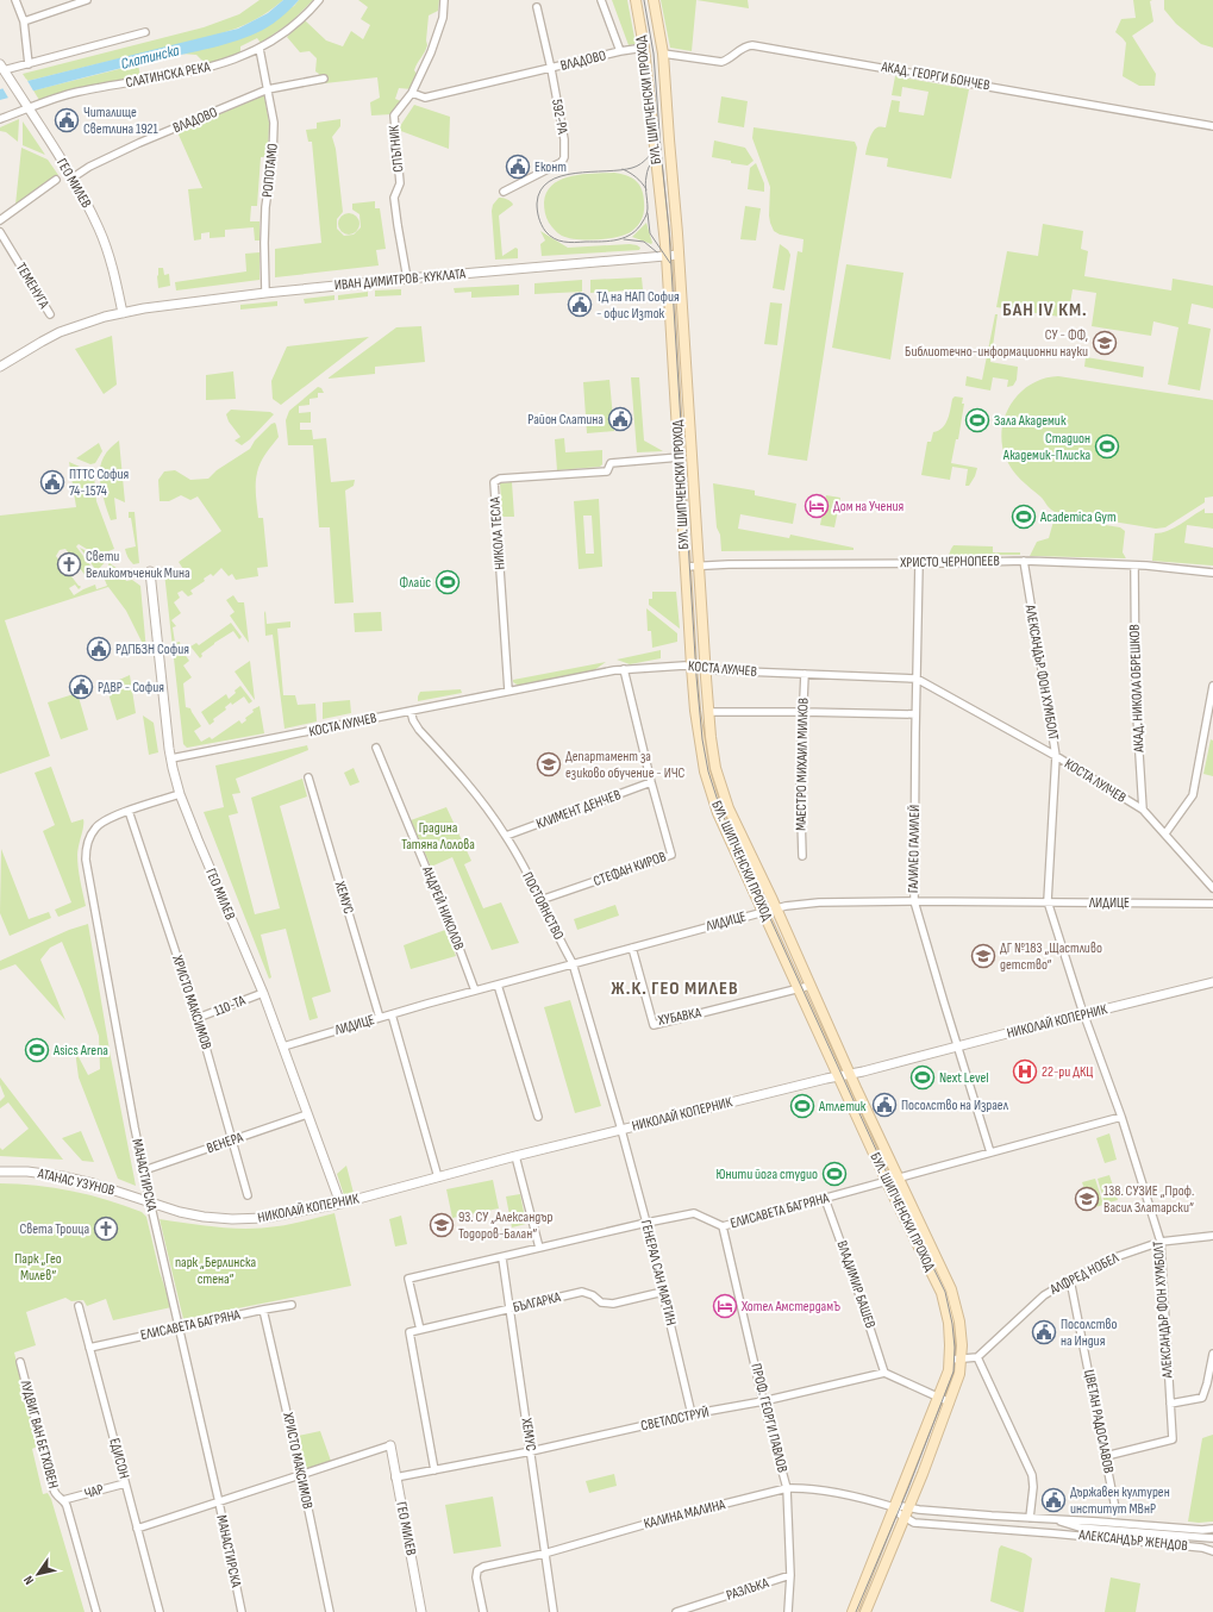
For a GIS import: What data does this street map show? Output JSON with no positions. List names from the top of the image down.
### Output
{
  "streets": {
    "main road": ["БУЛ. ШИПЧЕНСКИ ПРОХОД"],
    "street": [
      "ВЛАДОВО",
      "СЛАТИНСКА РЕКА",
      "АКАД. ГЕОРГИ БОНЧЕВ",
      "592-РА",
      "СПЪТНИК",
      "РОПОТАМО",
      "ГЕО МИЛЕВ",
      "ИВАН ДИМИТРОВ-КУКЛАТА",
      "ТЕМЕНУГА",
      "НИКОЛА ТЕСЛА",
      "ХРИСТО ЧЕРНОПЕЕВ",
      "КОСТА ЛУЛЧЕВ",
      "АЛЕКСАНДЪР ФОН ХУМБОЛТ",
      "АКАД. НИКОЛА ОБРЕШКОВ",
      "МАЕСТРО МИХАИЛ МИЛКОВ",
      "КЛИМЕНТ ДЕНЧЕВ",
      "ГАЛИЛЕО ГАЛИЛЕЙ",
      "СТЕФАН КИРОВ",
      "ХЕМУС",
      "ЛИДИЦЕ",
      "ПОСТОЯНСТВО",
      "АНДРЕЙ НИКОЛОВ",
      "ХРИСТО МАКСИМОВ",
      "110-ТА",
      "ХУБАВКА",
      "НИКОЛАЙ КОПЕРНИК",
      "ВЕНЕРА",
      "МАНАСТИРСКА",
      "АТАНАС УЗУНОВ",
      "ЕЛИСАВЕТА БАГРЯНА",
      "ГЕНЕРАЛ САН МАРТИН",
      "АЛФРЕД НОБЕЛ",
      "ВЛАДИМИР БАШЕВ",
      "БЪЛГАРКА",
      "ПРОФ. ГЕОРГИ ПАВЛОВ",
      "СВЕТЛОСТРУЙ",
      "ЦВЕТАН РАДОСЛАВОВ",
      "ЛУДВИГ ВАН БЕТХОВЕН",
      "ЕДИСОН",
      "ЧАР",
      "КАЛИНА МАЛИНА",
      "АЛЕКСАНДЪР ЖЕНДОВ",
      "РАЗЛЪКА"
    ]
  },
  "crossings": [
    ["ВЛАДОВО", "БУЛ. ШИПЧЕНСКИ ПРОХОД"],
    ["ВЛАДОВО", "592-РА"],
    ["ВЛАДОВО", "СПЪТНИК"],
    ["ВЛАДОВО", "РОПОТАМО"],
    ["ВЛАДОВО", "ГЕО МИЛЕВ"],
    ["СЛАТИНСКА РЕКА", "РОПОТАМО"],
    ["СЛАТИНСКА РЕКА", "ГЕО МИЛЕВ"],
    ["АКАД. ГЕОРГИ БОНЧЕВ", "БУЛ. ШИПЧЕНСКИ ПРОХОД"],
    ["БУЛ. ШИПЧЕНСКИ ПРОХОД", "ИВАН ДИМИТРОВ-КУКЛАТА"],
    ["БУЛ. ШИПЧЕНСКИ ПРОХОД", "НИКОЛА ТЕСЛА"],
    ["БУЛ. ШИПЧЕНСКИ ПРОХОД", "ХРИСТО ЧЕРНОПЕЕВ"],
    ["БУЛ. ШИПЧЕНСКИ ПРОХОД", "КОСТА ЛУЛЧЕВ"],
    ["БУЛ. ШИПЧЕНСКИ ПРОХОД", "ЛИДИЦЕ"],
    ["БУЛ. ШИПЧЕНСКИ ПРОХОД", "ХУБАВКА"],
    ["БУЛ. ШИПЧЕНСКИ ПРОХОД", "НИКОЛАЙ КОПЕРНИК"],
    ["БУЛ. ШИПЧЕНСКИ ПРОХОД", "ЕЛИСАВЕТА БАГРЯНА"],
    ["БУЛ. ШИПЧЕНСКИ ПРОХОД", "КАЛИНА МАЛИНА"],
    ["БУЛ. ШИПЧЕНСКИ ПРОХОД", "АЛЕКСАНДЪР ЖЕНДОВ"],
    ["СПЪТНИК", "ИВАН ДИМИТРОВ-КУКЛАТА"],
    ["РОПОТАМО", "ИВАН ДИМИТРОВ-КУКЛАТА"],
    ["ГЕО МИЛЕВ", "ИВАН ДИМИТРОВ-КУКЛАТА"],
    ["ГЕО МИЛЕВ", "КОСТА ЛУЛЧЕВ"],
    ["ГЕО МИЛЕВ", "ЛИДИЦЕ"],
    ["ГЕО МИЛЕВ", "110-ТА"],
    ["ГЕО МИЛЕВ", "НИКОЛАЙ КОПЕРНИК"],
    ["ГЕО МИЛЕВ", "ВЕНЕРА"],
    ["ГЕО МИЛЕВ", "МАНАСТИРСКА"],
    ["ГЕО МИЛЕВ", "СВЕТЛОСТРУЙ"],
    ["НИКОЛА ТЕСЛА", "КОСТА ЛУЛЧЕВ"],
    ["ХРИСТО ЧЕРНОПЕЕВ", "АЛЕКСАНДЪР ФОН ХУМБОЛТ"],
    ["ХРИСТО ЧЕРНОПЕЕВ", "АКАД. НИКОЛА ОБРЕШКОВ"],
    ["ХРИСТО ЧЕРНОПЕЕВ", "ГАЛИЛЕО ГАЛИЛЕЙ"],
    ["КОСТА ЛУЛЧЕВ", "АЛЕКСАНДЪР ФОН ХУМБОЛТ"],
    ["КОСТА ЛУЛЧЕВ", "АКАД. НИКОЛА ОБРЕШКОВ"],
    ["КОСТА ЛУЛЧЕВ", "МАЕСТРО МИХАИЛ МИЛКОВ"],
    ["КОСТА ЛУЛЧЕВ", "ГАЛИЛЕО ГАЛИЛЕЙ"],
    ["КОСТА ЛУЛЧЕВ", "СТЕФАН КИРОВ"],
    ["КОСТА ЛУЛЧЕВ", "ПОСТОЯНСТВО"],
    ["АЛЕКСАНДЪР ФОН ХУМБОЛТ", "ЛИДИЦЕ"],
    ["АЛЕКСАНДЪР ФОН ХУМБОЛТ", "НИКОЛАЙ КОПЕРНИК"],
    ["АЛЕКСАНДЪР ФОН ХУМБОЛТ", "ЕЛИСАВЕТА БАГРЯНА"],
    ["АЛЕКСАНДЪР ФОН ХУМБОЛТ", "АЛФРЕД НОБЕЛ"],
    ["АЛЕКСАНДЪР ФОН ХУМБОЛТ", "ЦВЕТАН РАДОСЛАВОВ"],
    ["КЛИМЕНТ ДЕНЧЕВ", "СТЕФАН КИРОВ"],
    ["КЛИМЕНТ ДЕНЧЕВ", "ПОСТОЯНСТВО"],
    ["ГАЛИЛЕО ГАЛИЛЕЙ", "ЛИДИЦЕ"],
    ["ГАЛИЛЕО ГАЛИЛЕЙ", "НИКОЛАЙ КОПЕРНИК"],
    ["ГАЛИЛЕО ГАЛИЛЕЙ", "ЕЛИСАВЕТА БАГРЯНА"],
    ["СТЕФАН КИРОВ", "ПОСТОЯНСТВО"],
    ["ХЕМУС", "ЛИДИЦЕ"],
    ["ХЕМУС", "ЕЛИСАВЕТА БАГРЯНА"],
    ["ХЕМУС", "БЪЛГАРКА"],
    ["ХЕМУС", "СВЕТЛОСТРУЙ"],
    ["ХЕМУС", "КАЛИНА МАЛИНА"],
    ["ЛИДИЦЕ", "ПОСТОЯНСТВО"],
    ["ЛИДИЦЕ", "АНДРЕЙ НИКОЛОВ"],
    ["ЛИДИЦЕ", "ХУБАВКА"],
    ["ПОСТОЯНСТВО", "НИКОЛАЙ КОПЕРНИК"],
    ["ПОСТОЯНСТВО", "ГЕНЕРАЛ САН МАРТИН"],
    ["ХРИСТО МАКСИМОВ", "110-ТА"],
    ["ХРИСТО МАКСИМОВ", "ВЕНЕРА"],
    ["ХРИСТО МАКСИМОВ", "МАНАСТИРСКА"],
    ["ХРИСТО МАКСИМОВ", "ЕЛИСАВЕТА БАГРЯНА"],
    ["НИКОЛАЙ КОПЕРНИК", "МАНАСТИРСКА"],
    ["НИКОЛАЙ КОПЕРНИК", "АТАНАС УЗУНОВ"],
    ["НИКОЛАЙ КОПЕРНИК", "ГЕНЕРАЛ САН МАРТИН"],
    ["ВЕНЕРА", "МАНАСТИРСКА"],
    ["МАНАСТИРСКА", "АТАНАС УЗУНОВ"],
    ["МАНАСТИРСКА", "ЕЛИСАВЕТА БАГРЯНА"],
    ["ЕЛИСАВЕТА БАГРЯНА", "ГЕНЕРАЛ САН МАРТИН"],
    ["ЕЛИСАВЕТА БАГРЯНА", "ВЛАДИМИР БАШЕВ"],
    ["ЕЛИСАВЕТА БАГРЯНА", "БЪЛГАРКА"],
    ["ЕЛИСАВЕТА БАГРЯНА", "ПРОФ. ГЕОРГИ ПАВЛОВ"],
    ["ЕЛИСАВЕТА БАГРЯНА", "ЕДИСОН"],
    ["ГЕНЕРАЛ САН МАРТИН", "БЪЛГАРКА"],
    ["ГЕНЕРАЛ САН МАРТИН", "СВЕТЛОСТРУЙ"],
    ["АЛФРЕД НОБЕЛ", "ЦВЕТАН РАДОСЛАВОВ"],
    ["ВЛАДИМИР БАШЕВ", "СВЕТЛОСТРУЙ"],
    ["БЪЛГАРКА", "СВЕТЛОСТРУЙ"],
    ["ПРОФ. ГЕОРГИ ПАВЛОВ", "СВЕТЛОСТРУЙ"],
    ["ПРОФ. ГЕОРГИ ПАВЛОВ", "КАЛИНА МАЛИНА"],
    ["ПРОФ. ГЕОРГИ ПАВЛОВ", "РАЗЛЪКА"],
    ["ЛУДВИГ ВАН БЕТХОВЕН", "ЧАР"],
    ["ЕДИСОН", "ЧАР"],
    ["КАЛИНА МАЛИНА", "АЛЕКСАНДЪР ЖЕНДОВ"]
  ],
  "districts": ["БАН IV КМ.", "Ж.К. ГЕО МИЛЕВ"],
  "water": ["Слатинска"],
  "parks": ["Градина Татяна Лолова", "Парк „Гео Милев“", "парк „Берлинска стена“"],
  "places": {
    "public building": [
      "Читалище Светлина 1921",
      "Еконт",
      "ТД на НАП София - офис Изток",
      "Район Слатина",
      "ПТТС София 74-1574",
      "РДПБЗН София",
      "РДВР - София",
      "Посолство на Израел",
      "Посолство на Индия",
      "Държавен културен институт МВнР"
    ],
    "school or university": [
      "СУ - ФФ, Библиотечно-информационни науки",
      "Департамент за езиково обучение - ИЧС",
      "ДГ №183 „Щастливо детство“",
      "138. СУЗИЕ „Проф. Васил Златарски“",
      "93. СУ „Александър Тодоров-Балан“"
    ],
    "sports": [
      "Зала Академик",
      "Стадион Академик-Плиска",
      "Academica Gym",
      "Флайс",
      "Asics Arena",
      "Next Level",
      "Атлетик",
      "Юнити йога студио"
    ],
    "hotel": ["Дом на Учения", "Хотел АмстердамЪ"],
    "church": ["Свети Великомъченик Мина", "Света Троица"],
    "hospital": ["22-ри ДКЦ"]
  },
  "north": "bottom left"
}
